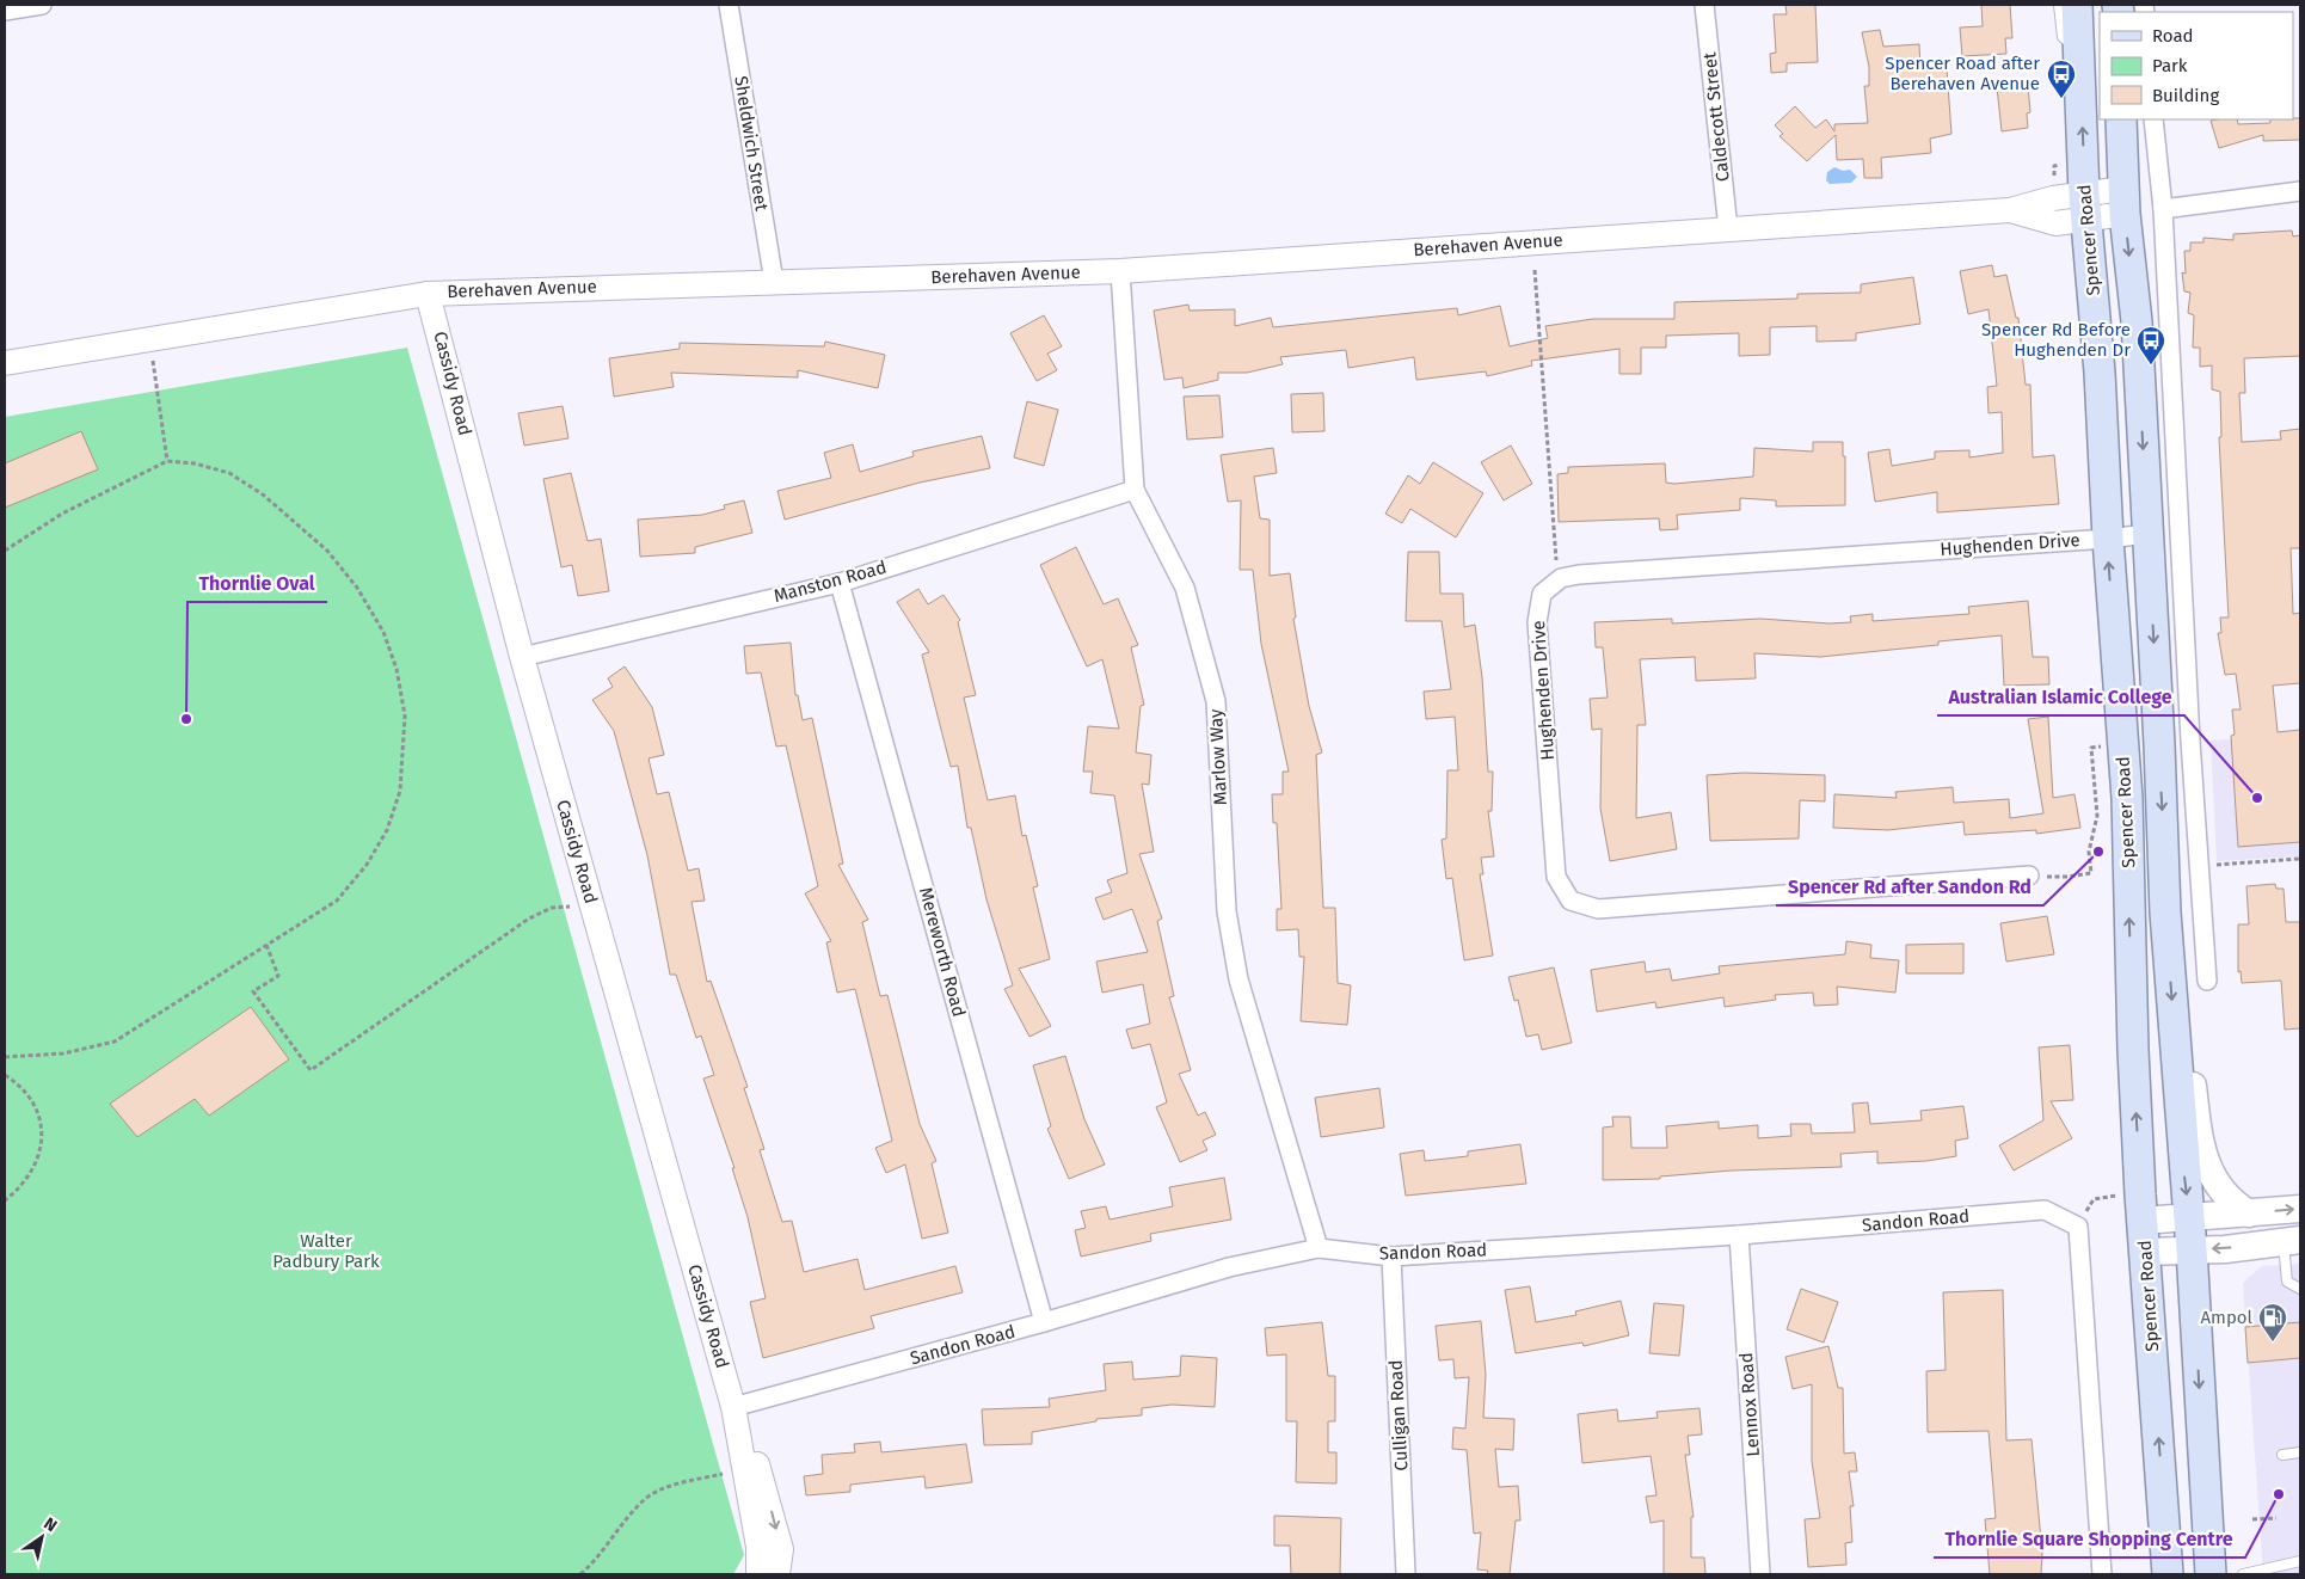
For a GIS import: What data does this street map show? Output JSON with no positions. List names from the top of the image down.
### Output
{
  "streets": {
    "main road": ["Spencer Road"],
    "street": [
      "Caldecott Street",
      "Sheldwich Street",
      "Berehaven Avenue",
      "Cassidy Road",
      "Hughenden Drive",
      "Manston Road",
      "Marlow Way",
      "Mereworth Road",
      "Sandon Road",
      "Lennox Road",
      "Culligan Road"
    ]
  },
  "crossings": [
    ["Caldecott Street", "Berehaven Avenue"],
    ["Sheldwich Street", "Berehaven Avenue"],
    ["Spencer Road", "Berehaven Avenue"],
    ["Spencer Road", "Hughenden Drive"],
    ["Berehaven Avenue", "Cassidy Road"],
    ["Berehaven Avenue", "Marlow Way"],
    ["Cassidy Road", "Manston Road"],
    ["Cassidy Road", "Sandon Road"],
    ["Manston Road", "Marlow Way"],
    ["Manston Road", "Mereworth Road"],
    ["Marlow Way", "Sandon Road"],
    ["Mereworth Road", "Sandon Road"],
    ["Sandon Road", "Lennox Road"],
    ["Sandon Road", "Culligan Road"]
  ],
  "parks": ["Walter Padbury Park"],
  "places": {
    "bus stop": ["Spencer Road after Berehaven Avenue", "Spencer Rd Before Hughenden Dr"],
    "other": [
      "Thornlie Oval",
      "Australian Islamic College",
      "Spencer Rd after Sandon Rd",
      "Thornlie Square Shopping Centre"
    ],
    "fuel station": ["Ampol"]
  },
  "legend": ["Road", "Park", "Building"],
  "north": "top right"
}
